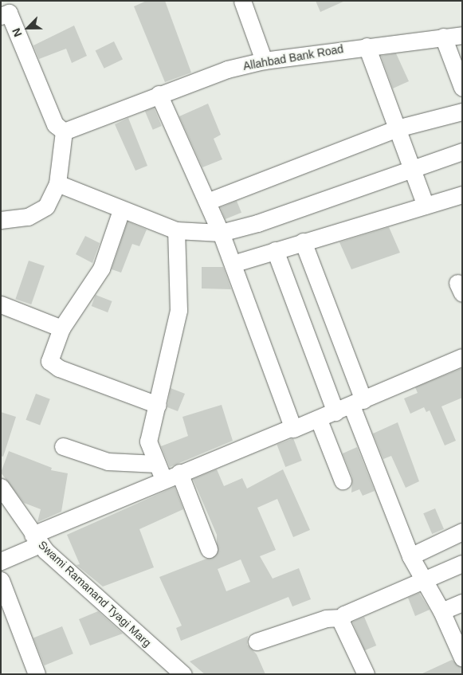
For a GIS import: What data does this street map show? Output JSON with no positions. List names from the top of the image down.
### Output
{
  "streets": {
    "street": ["Allahbad Bank Road", "Swami Ramanand Tyagi Marg"]
  },
  "north": "bottom left"
}
